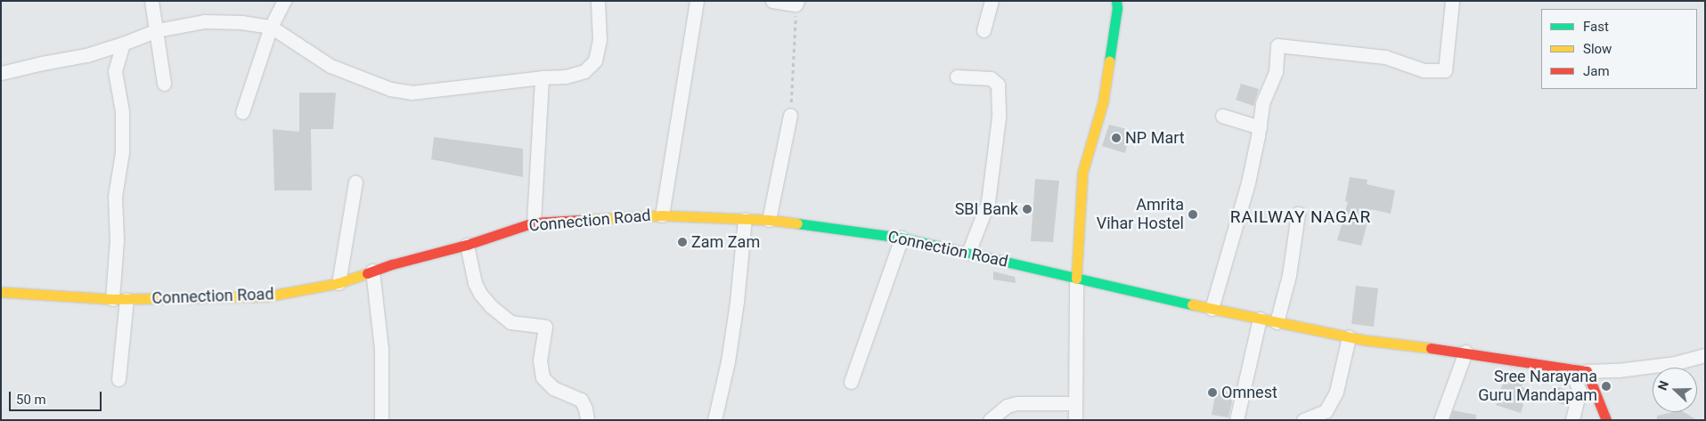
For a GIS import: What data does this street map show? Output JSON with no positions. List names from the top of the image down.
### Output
{
  "streets": {
    "street": ["Connection Road"]
  },
  "districts": ["RAILWAY NAGAR"],
  "places": [
    "NP Mart",
    "SBI Bank",
    "Amrita Vihar Hostel",
    "Zam Zam",
    "Sree Narayana Guru Mandapam",
    "Omnest"
  ],
  "legend": ["Fast", "Slow", "Jam"],
  "scale_bar": "50 m",
  "north": "left"
}
